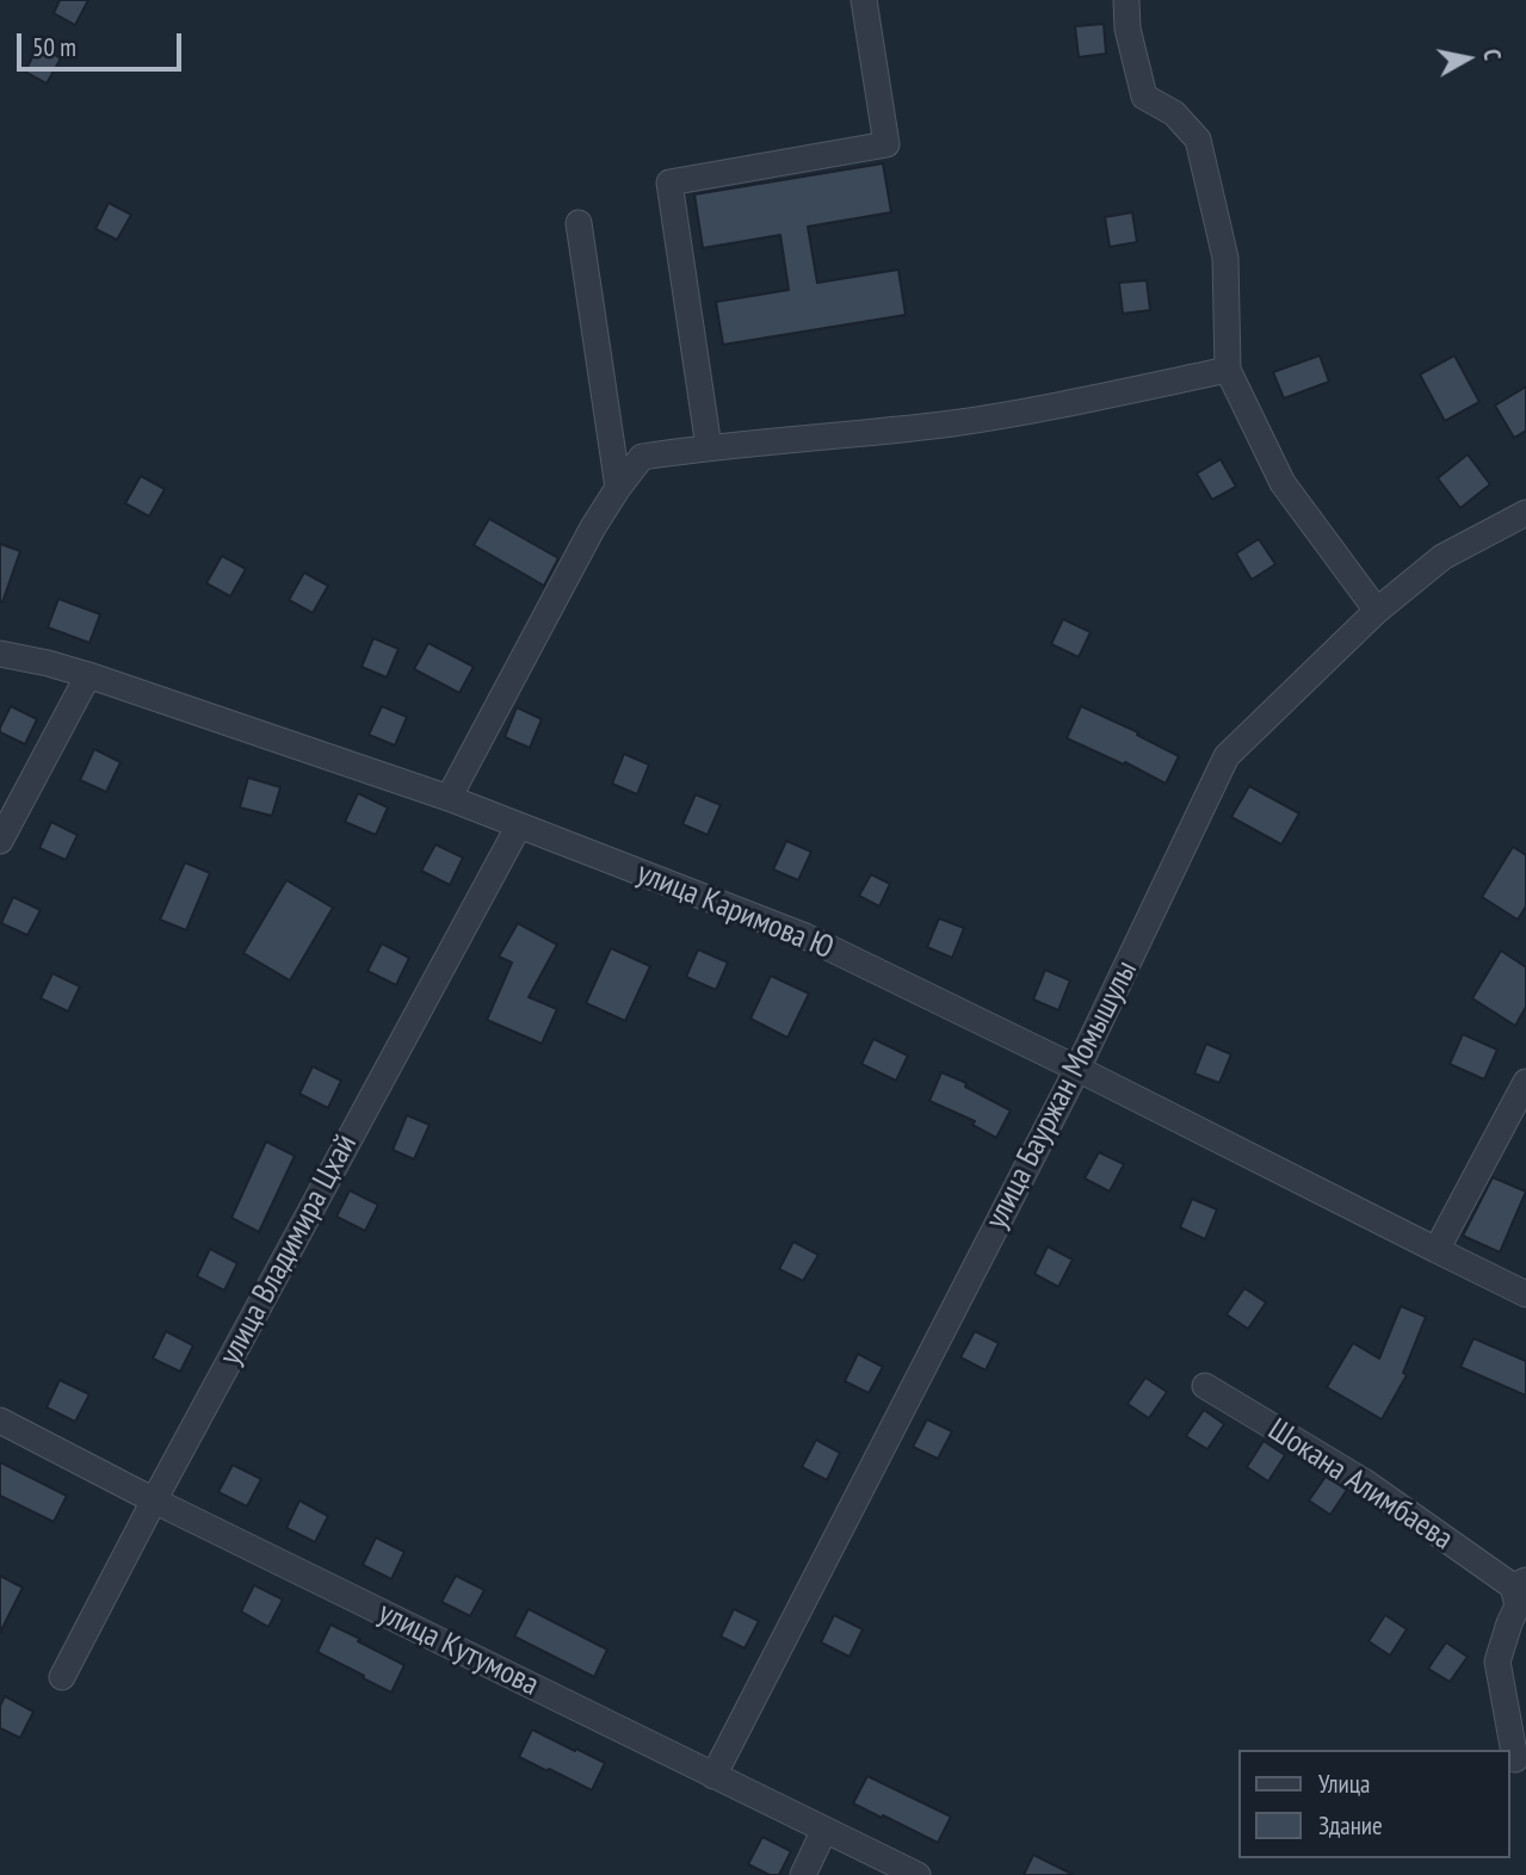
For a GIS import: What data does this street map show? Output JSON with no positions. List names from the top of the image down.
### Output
{
  "streets": {
    "street": [
      "улица Каримова Ю",
      "улица Бауржан Момышулы",
      "улица Владимира Цхай",
      "Шокана Алимбаева",
      "улица Кутумова"
    ]
  },
  "crossings": [
    ["улица Каримова Ю", "улица Бауржан Момышулы"],
    ["улица Каримова Ю", "улица Владимира Цхай"],
    ["улица Бауржан Момышулы", "улица Кутумова"],
    ["улица Владимира Цхай", "улица Кутумова"]
  ],
  "legend": ["Улица", "Здание"],
  "scale_bar": "50 m",
  "north": "right"
}
